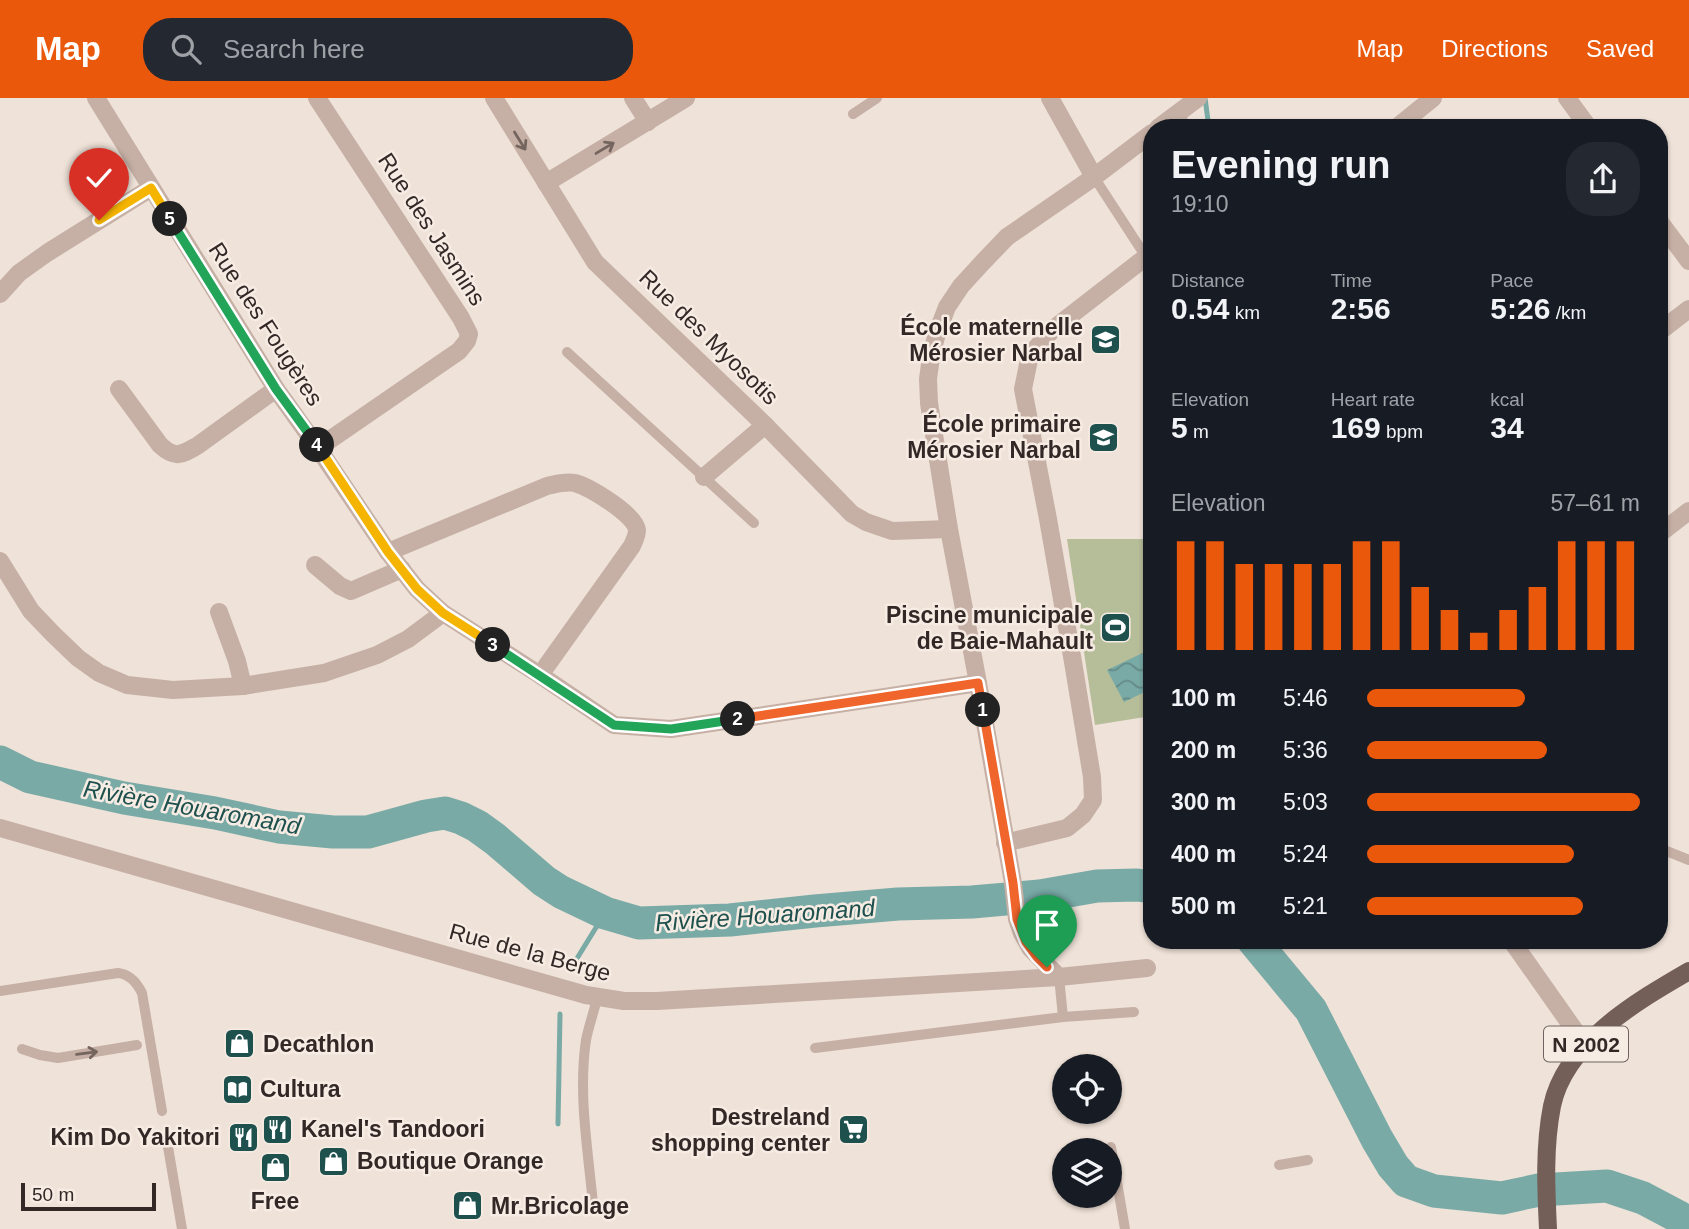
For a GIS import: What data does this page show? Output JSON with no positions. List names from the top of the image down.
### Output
{
  "streets": {
    "main road": ["N 2002"],
    "street": [
      "Rue des Jasmins",
      "Rue des Fougères",
      "Rue des Myosotis",
      "Rue de la Berge"
    ]
  },
  "crossings": [
    ["Rue des Jasmins", "Rue des Fougères"]
  ],
  "water": ["Rivière Houaromand"],
  "places": {
    "school or university": ["École maternelle Mérosier Narbal", "École primaire Mérosier Narbal"],
    "sports": ["Piscine municipale de Baie-Mahault"],
    "shop": [
      "Decathlon",
      "Boutique Orange",
      "Free",
      "Mr.Bricolage"
    ],
    "library": ["Cultura"],
    "restaurant": ["Kanel's Tandoori", "Kim Do Yakitori"],
    "supermarket": ["Destreland shopping center"]
  },
  "scale_bar": "50 m",
  "page": {
    "header": "Map",
    "search": "Search here",
    "nav": ["Map", "Directions", "Saved"],
    "heading": ["Evening run", "19:10"],
    "pins": [
      "5",
      "4",
      "3",
      "1",
      "2"
    ],
    "stats": [
      ["Distance", "0.54 km"],
      ["Time", "2:56"],
      ["Pace", "5:26 /km"],
      ["Elevation", "5 m"],
      ["Heart rate", "169 bpm"],
      ["kcal", "34"]
    ],
    "chart": ["Elevation", "57–61 m"],
    "list": [
      {
        "name": "100 m",
        "note": "5:46"
      },
      {
        "name": "200 m",
        "note": "5:36"
      },
      {
        "name": "300 m",
        "note": "5:03"
      },
      {
        "name": "400 m",
        "note": "5:24"
      },
      {
        "name": "500 m",
        "note": "5:21"
      }
    ],
    "scale": "50 m"
  }
}
